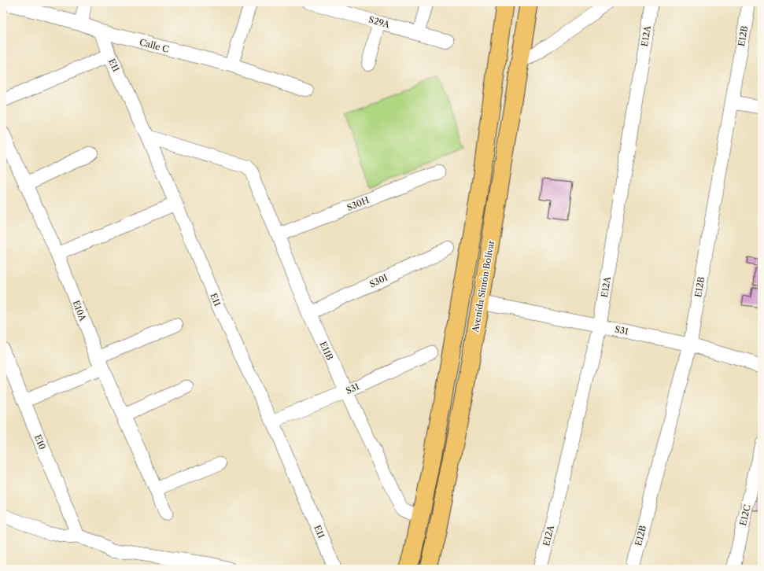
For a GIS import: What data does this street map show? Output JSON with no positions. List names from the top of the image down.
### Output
{
  "streets": {
    "highway": ["Avenida Simón Bolívar"],
    "street": [
      "S29A",
      "E12A",
      "E12B",
      "Calle C",
      "E11",
      "S30H",
      "S30I",
      "E10A",
      "S31",
      "E11B",
      "E10",
      "E12C"
    ]
  },
  "crossings": [
    ["E12A", "S31"],
    ["E12B", "S31"],
    ["Calle C", "E11"],
    ["E11", "S31"],
    ["E11", "E11B"],
    ["S30H", "E11B"],
    ["S30I", "E11B"],
    ["Avenida Simón Bolívar", "S31"],
    ["S31", "E11B"]
  ]
}
